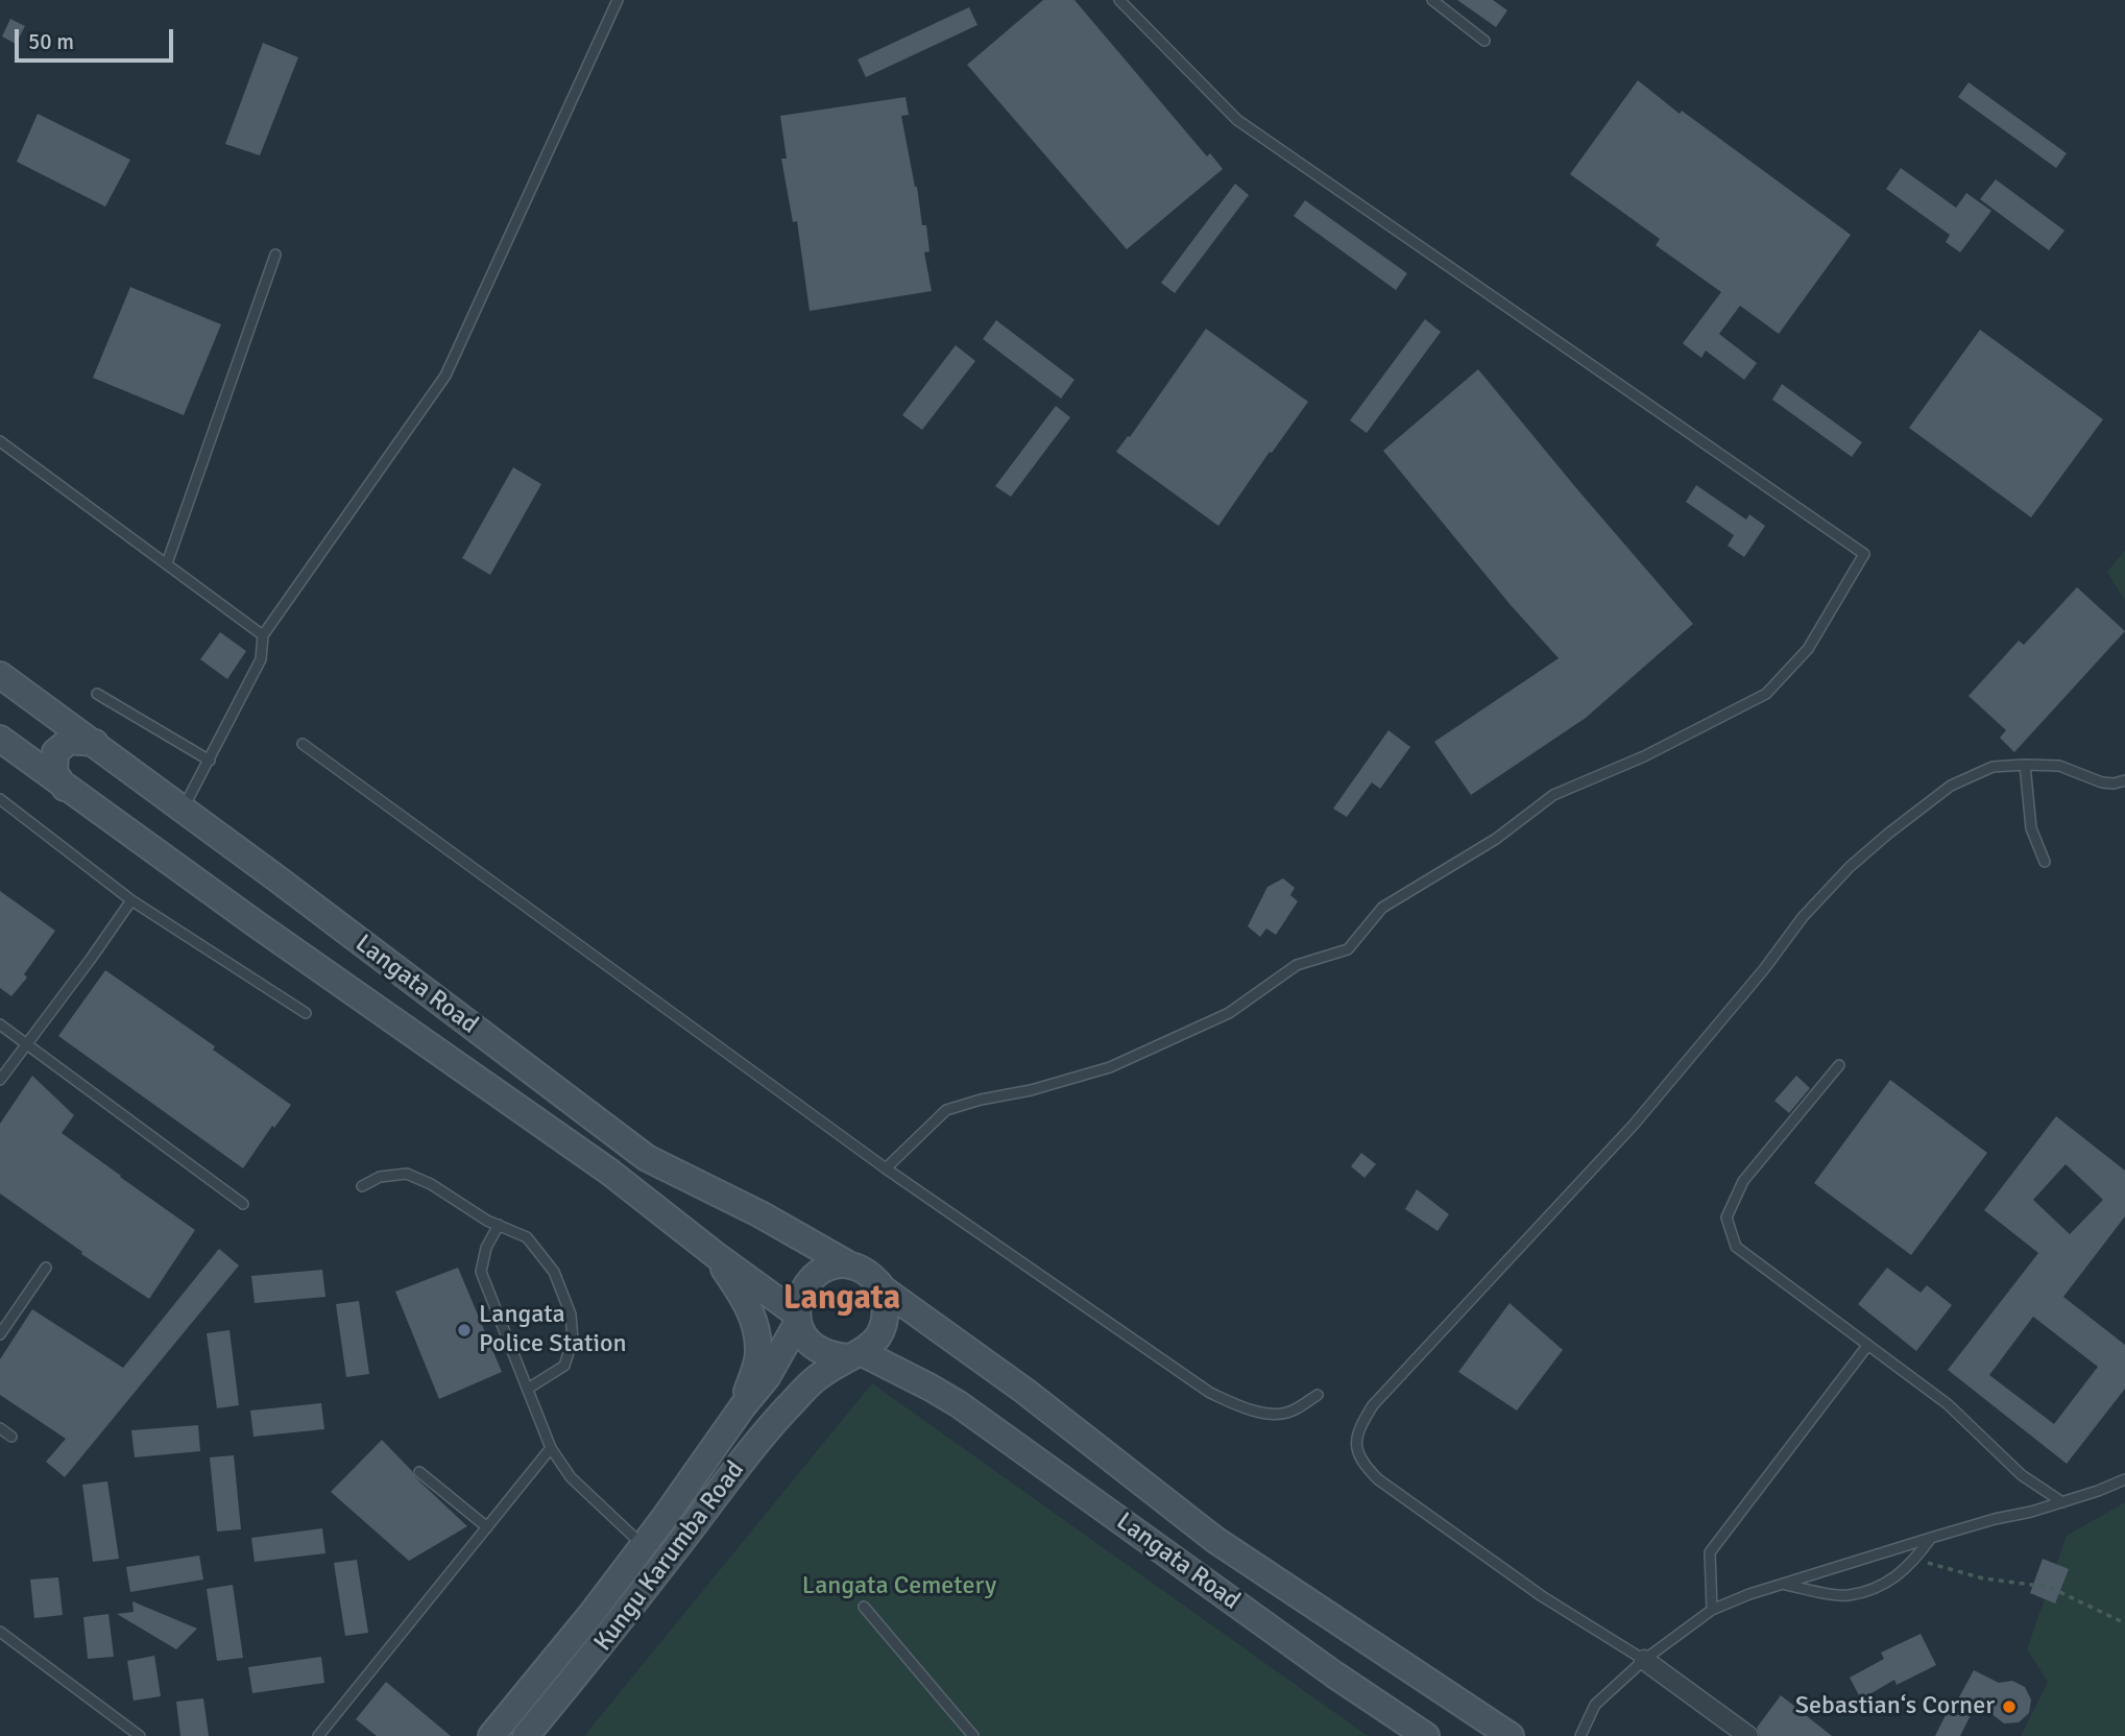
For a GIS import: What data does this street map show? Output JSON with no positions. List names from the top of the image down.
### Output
{
  "streets": {
    "main road": ["Langata Road", "Kungu Karumba Road"]
  },
  "crossings": [
    ["Langata Road", "Kungu Karumba Road"]
  ],
  "districts": ["Langata"],
  "parks": ["Langata Cemetery"],
  "places": ["Langata Police Station", "Sebastian‘s Corner"],
  "scale_bar": "50 m"
}
